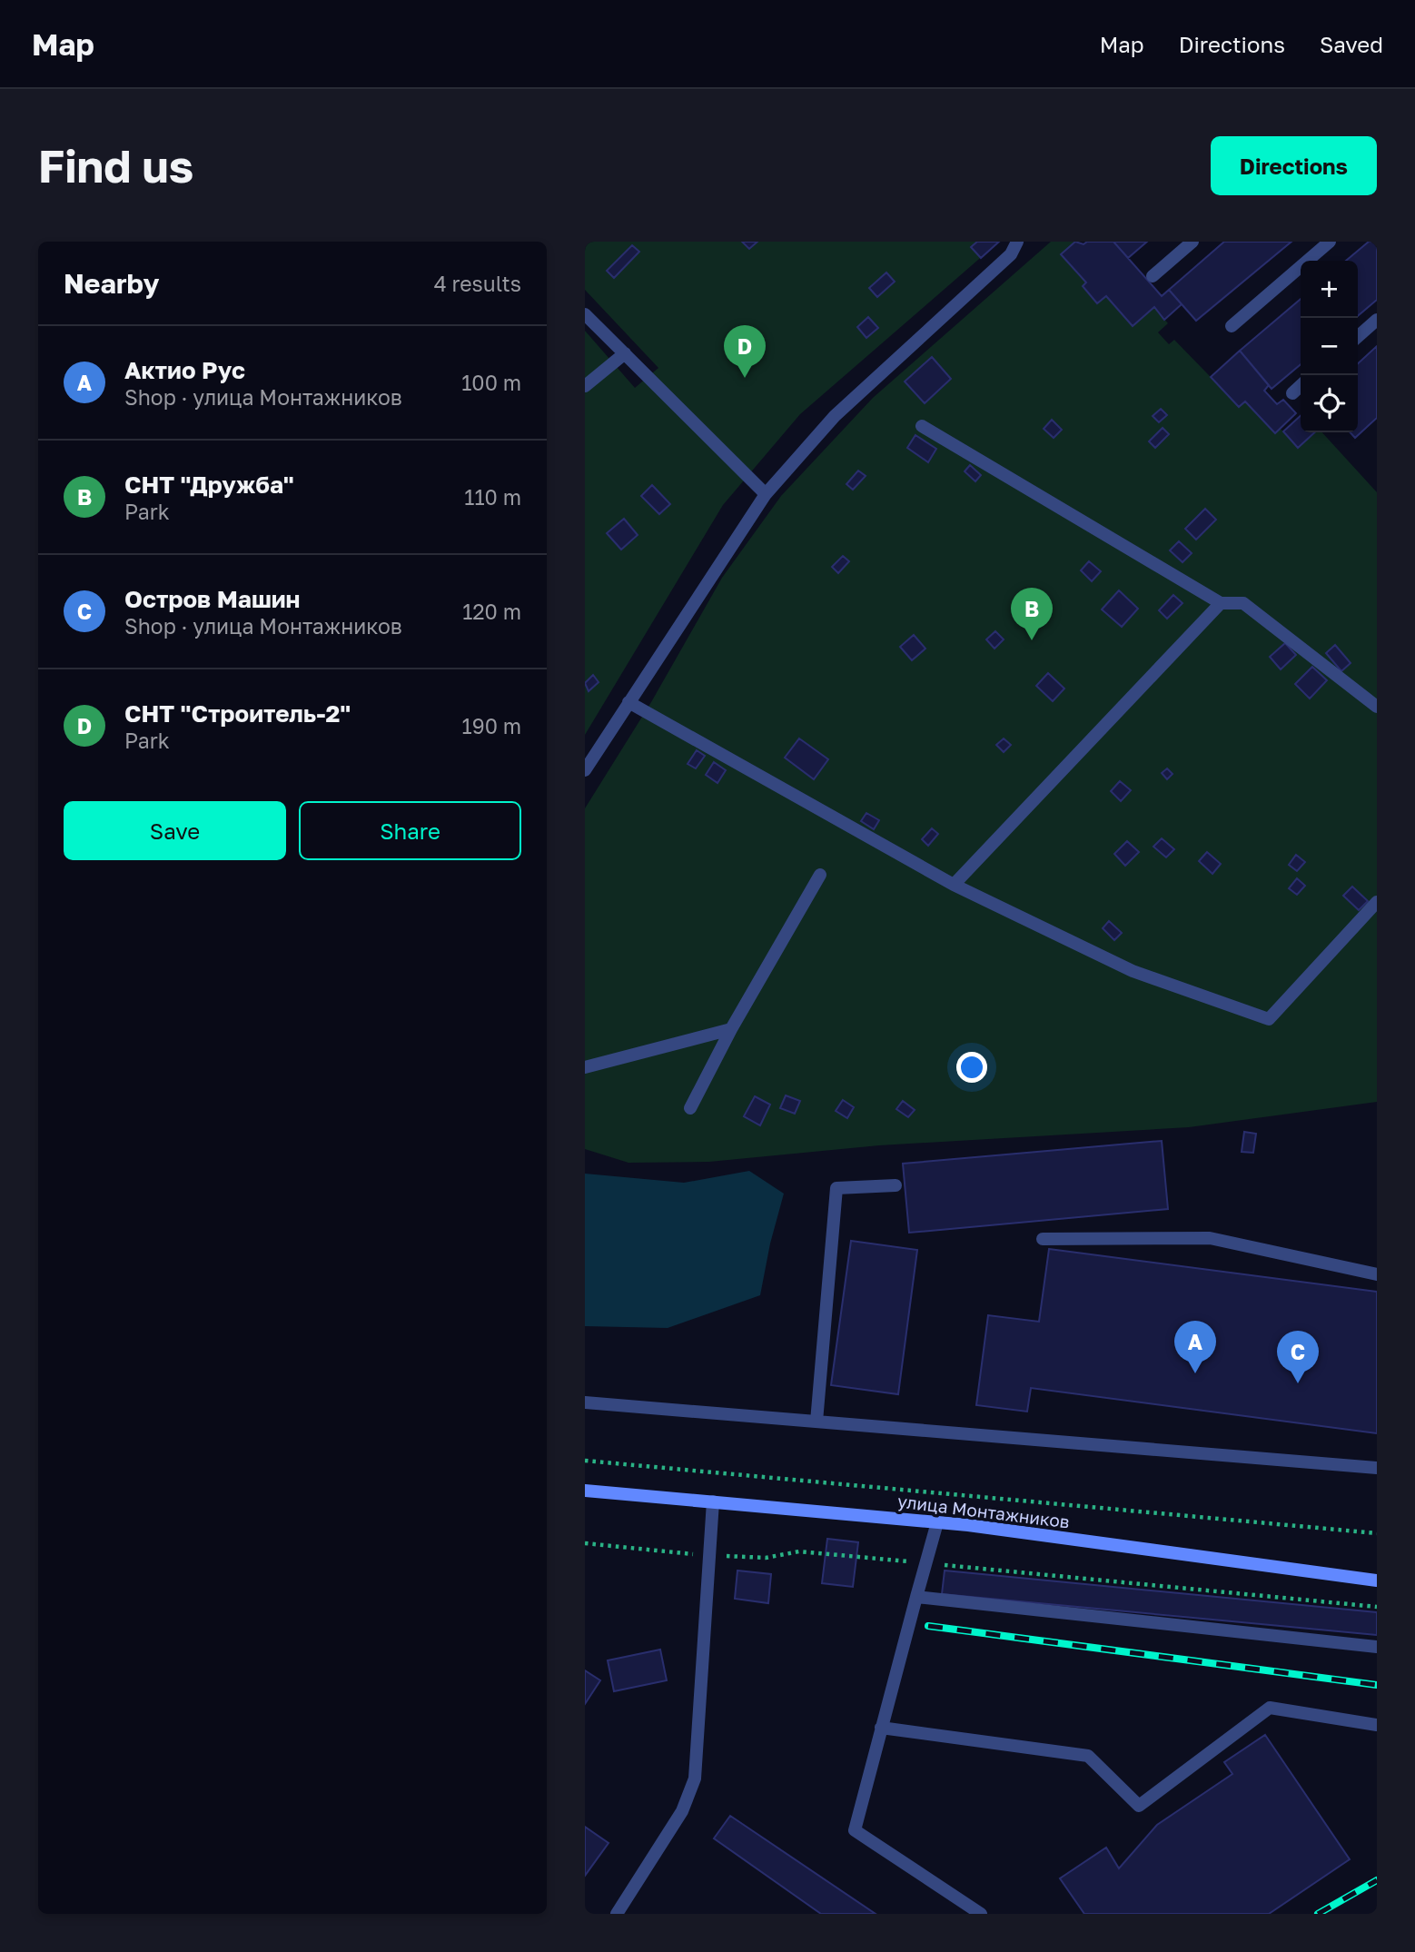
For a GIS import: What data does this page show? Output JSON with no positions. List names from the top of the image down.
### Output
{
  "streets": {
    "main road": ["улица Монтажников"]
  },
  "page": {
    "header": "Map",
    "nav": ["Map", "Directions", "Saved"],
    "buttons": [
      "Directions",
      ["Save", "Share"]
    ],
    "title": "Find us",
    "heading": ["Nearby", "4 results"],
    "map_buttons": ["+", "−"],
    "list": [
      {
        "mark": "A",
        "name": "Актио Рус",
        "note": "Shop · улица Монтажников",
        "value": "100 m"
      },
      {
        "mark": "B",
        "name": "СНТ \"Дружба\"",
        "note": "Park",
        "value": "110 m"
      },
      {
        "mark": "C",
        "name": "Остров Машин",
        "note": "Shop · улица Монтажников",
        "value": "120 m"
      },
      {
        "mark": "D",
        "name": "СНТ \"Строитель-2\"",
        "note": "Park",
        "value": "190 m"
      }
    ],
    "pins": [
      "D",
      "B",
      "A",
      "C"
    ]
  }
}
